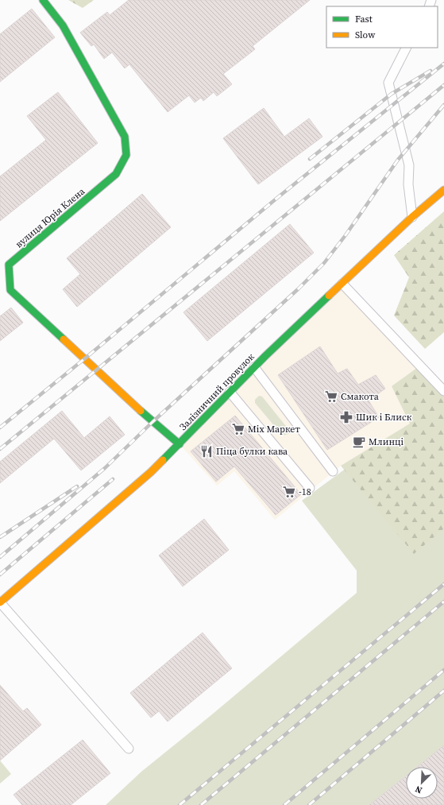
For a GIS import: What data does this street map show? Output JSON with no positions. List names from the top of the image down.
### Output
{
  "streets": {
    "street": ["вулиця Юрія Клена", "Залізничний провулок"]
  },
  "crossings": [
    ["вулиця Юрія Клена", "Залізничний провулок"]
  ],
  "places": {
    "supermarket": ["Смакота", "Mix Маркет", "-18"],
    "pharmacy": ["Шик і Блиск"],
    "cafe": ["Млинці"],
    "restaurant": ["Піца булки кава"]
  },
  "legend": ["Fast", "Slow"],
  "north": "bottom left"
}
